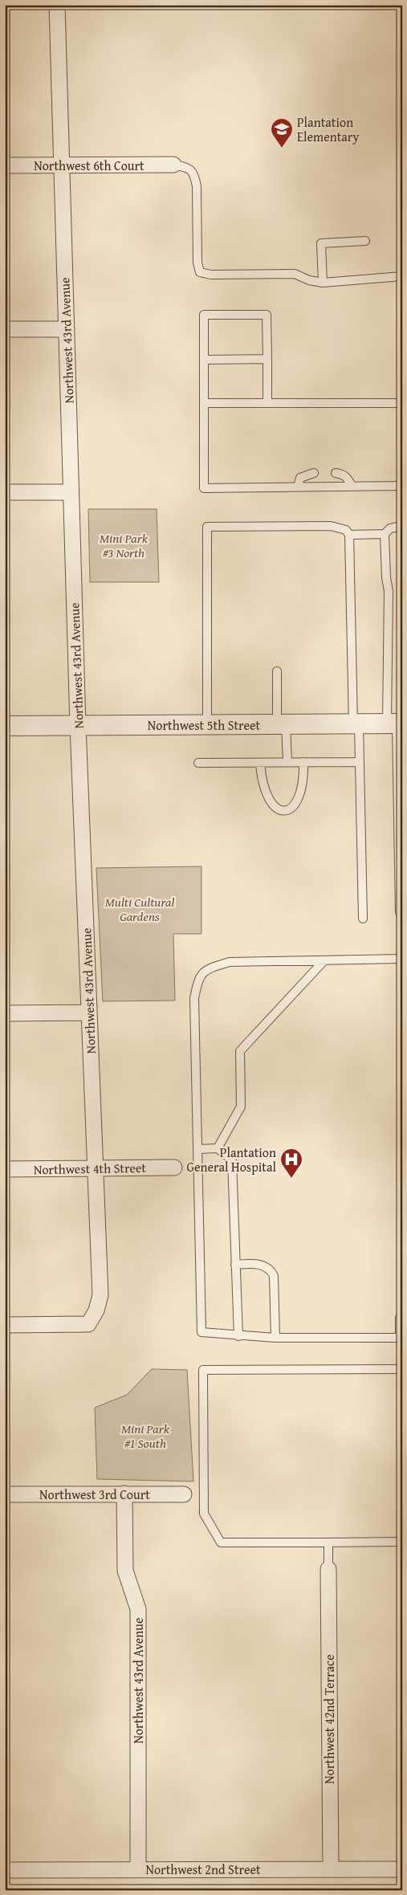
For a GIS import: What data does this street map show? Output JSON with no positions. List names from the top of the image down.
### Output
{
  "streets": {
    "street": [
      "Northwest 6th Court",
      "Northwest 43rd Avenue",
      "Northwest 5th Street",
      "Northwest 4th Street",
      "Northwest 3rd Court",
      "Northwest 42nd Terrace",
      "Northwest 2nd Street"
    ]
  },
  "crossings": [
    ["Northwest 6th Court", "Northwest 43rd Avenue"],
    ["Northwest 43rd Avenue", "Northwest 5th Street"],
    ["Northwest 43rd Avenue", "Northwest 4th Street"],
    ["Northwest 43rd Avenue", "Northwest 3rd Court"],
    ["Northwest 43rd Avenue", "Northwest 2nd Street"],
    ["Northwest 42nd Terrace", "Northwest 2nd Street"]
  ],
  "parks": ["Mini Park #3 North", "Multi Cultural Gardens", "Mini Park #1 South"],
  "places": {
    "school or university": ["Plantation Elementary"],
    "hospital": ["Plantation General Hospital"]
  }
}
